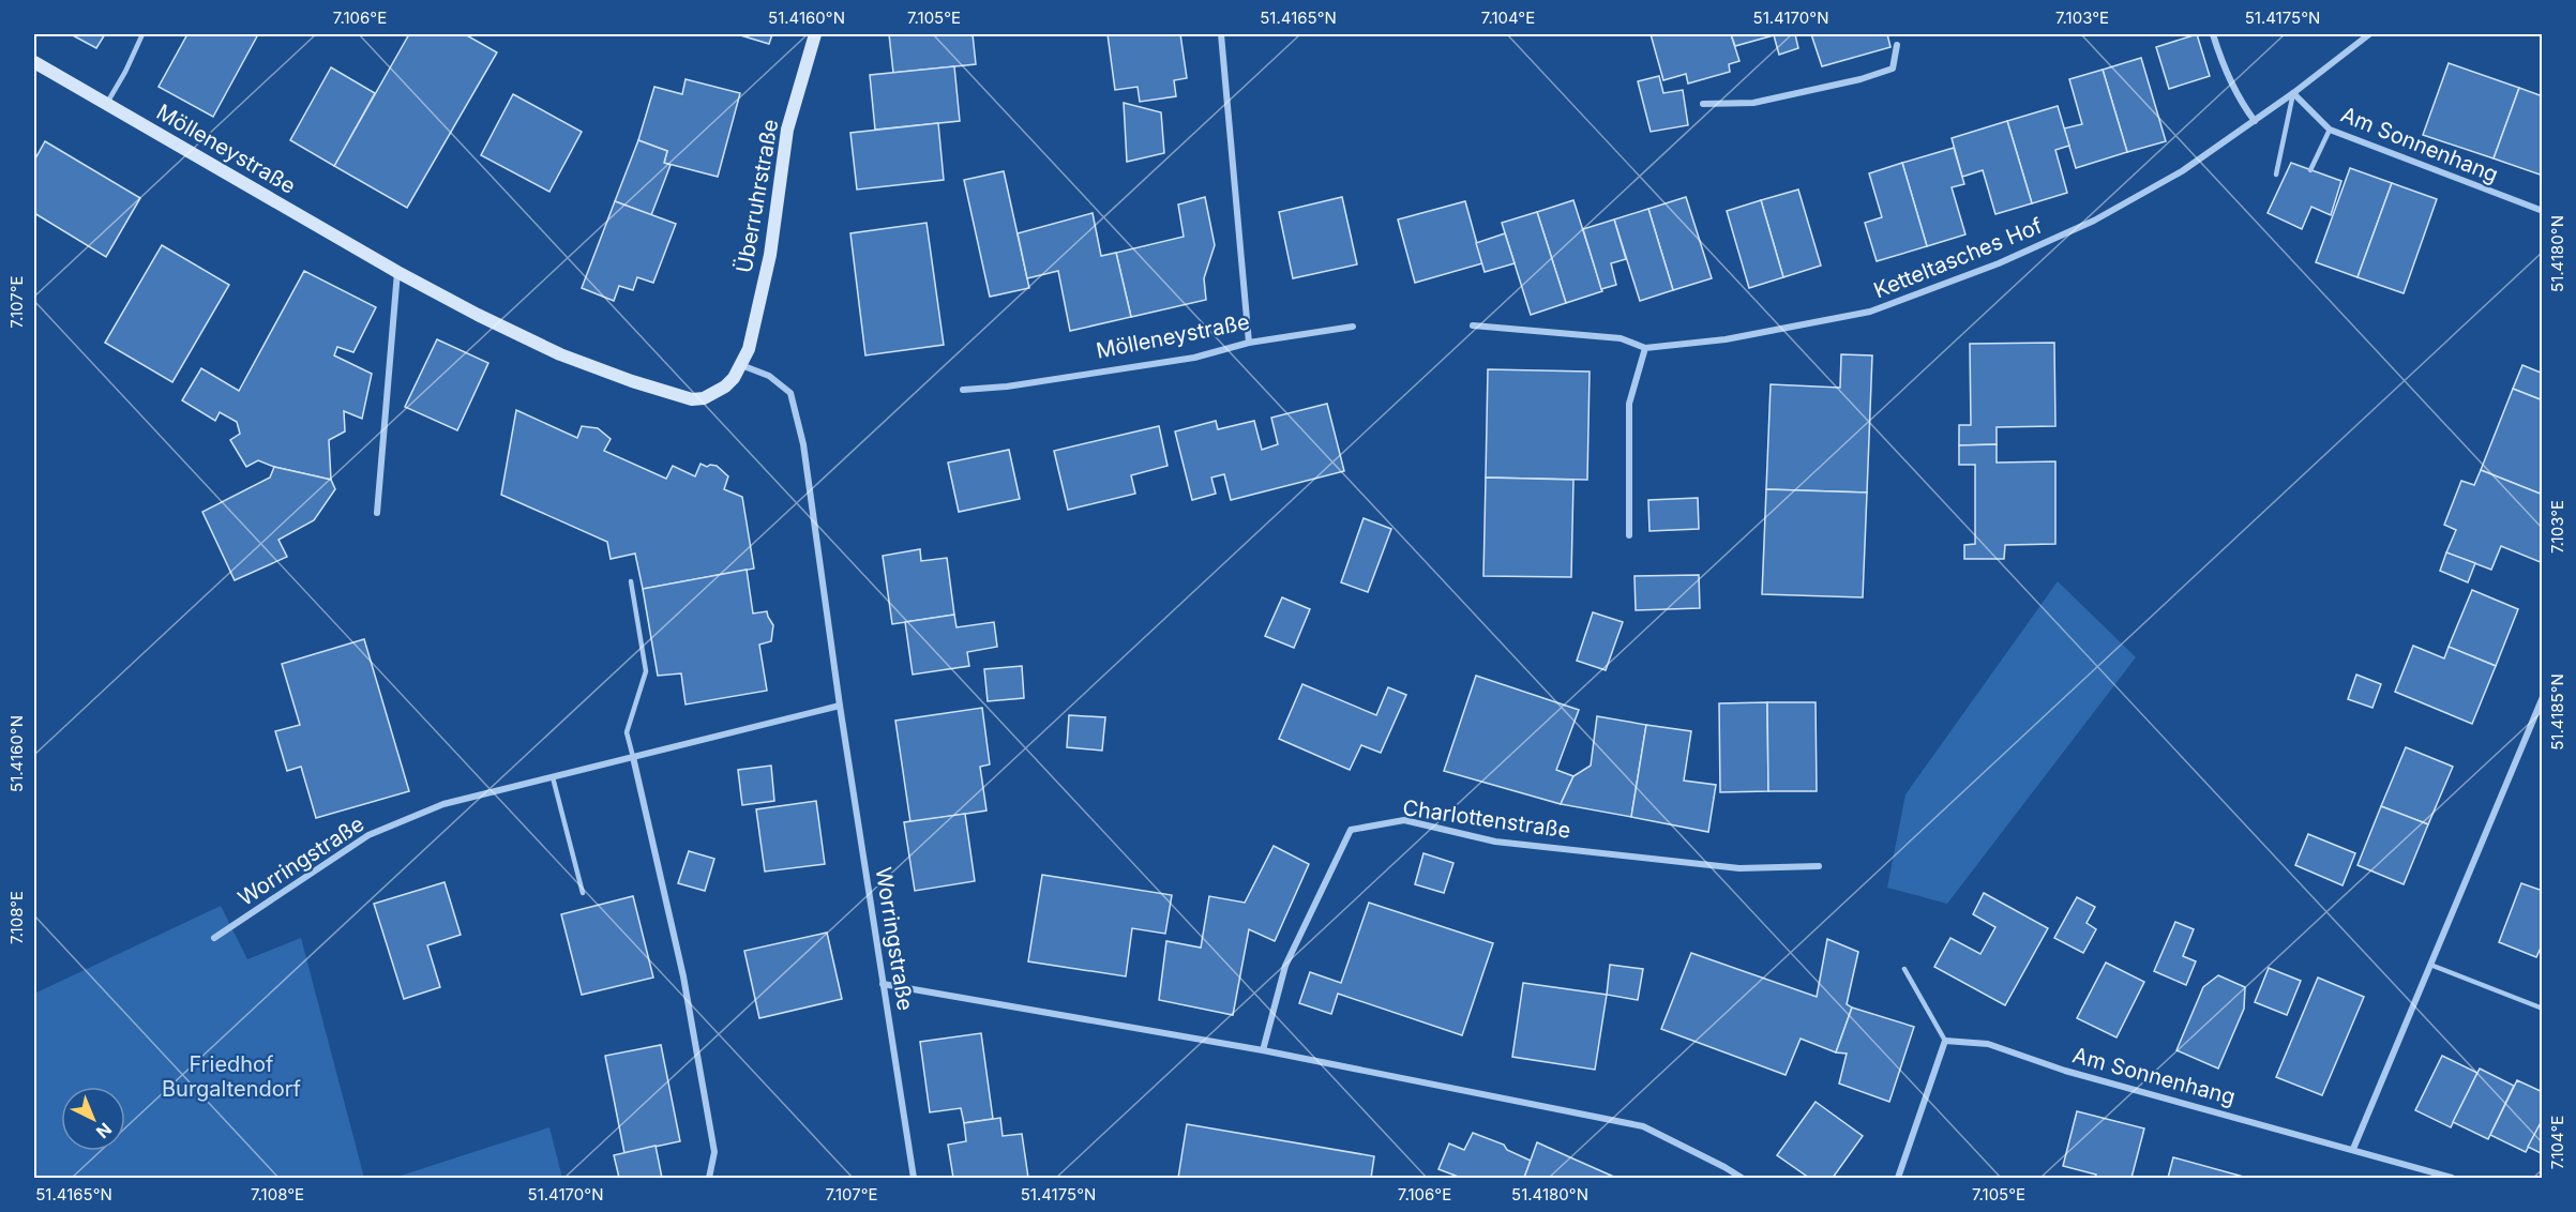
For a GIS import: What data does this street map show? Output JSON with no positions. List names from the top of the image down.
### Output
{
  "streets": {
    "main road": ["Mölleneystraße", "Überruhrstraße"],
    "street": [
      "Am Sonnenhang",
      "Ketteltasches Hof",
      "Charlottenstraße",
      "Worringstraße"
    ]
  },
  "crossings": [
    ["Am Sonnenhang", "Ketteltasches Hof"],
    ["Mölleneystraße", "Überruhrstraße"],
    ["Mölleneystraße", "Worringstraße"],
    ["Überruhrstraße", "Worringstraße"]
  ],
  "parks": ["Friedhof Burgaltendorf"],
  "north": "bottom right",
  "coordinates": [
    "7.106°E",
    "51.4160°N",
    "7.105°E",
    "51.4165°N",
    "7.104°E",
    "51.4170°N",
    "7.103°E",
    "51.4175°N",
    "51.4180°N",
    "7.107°E",
    "51.4185°N",
    "7.108°E"
  ]
}
